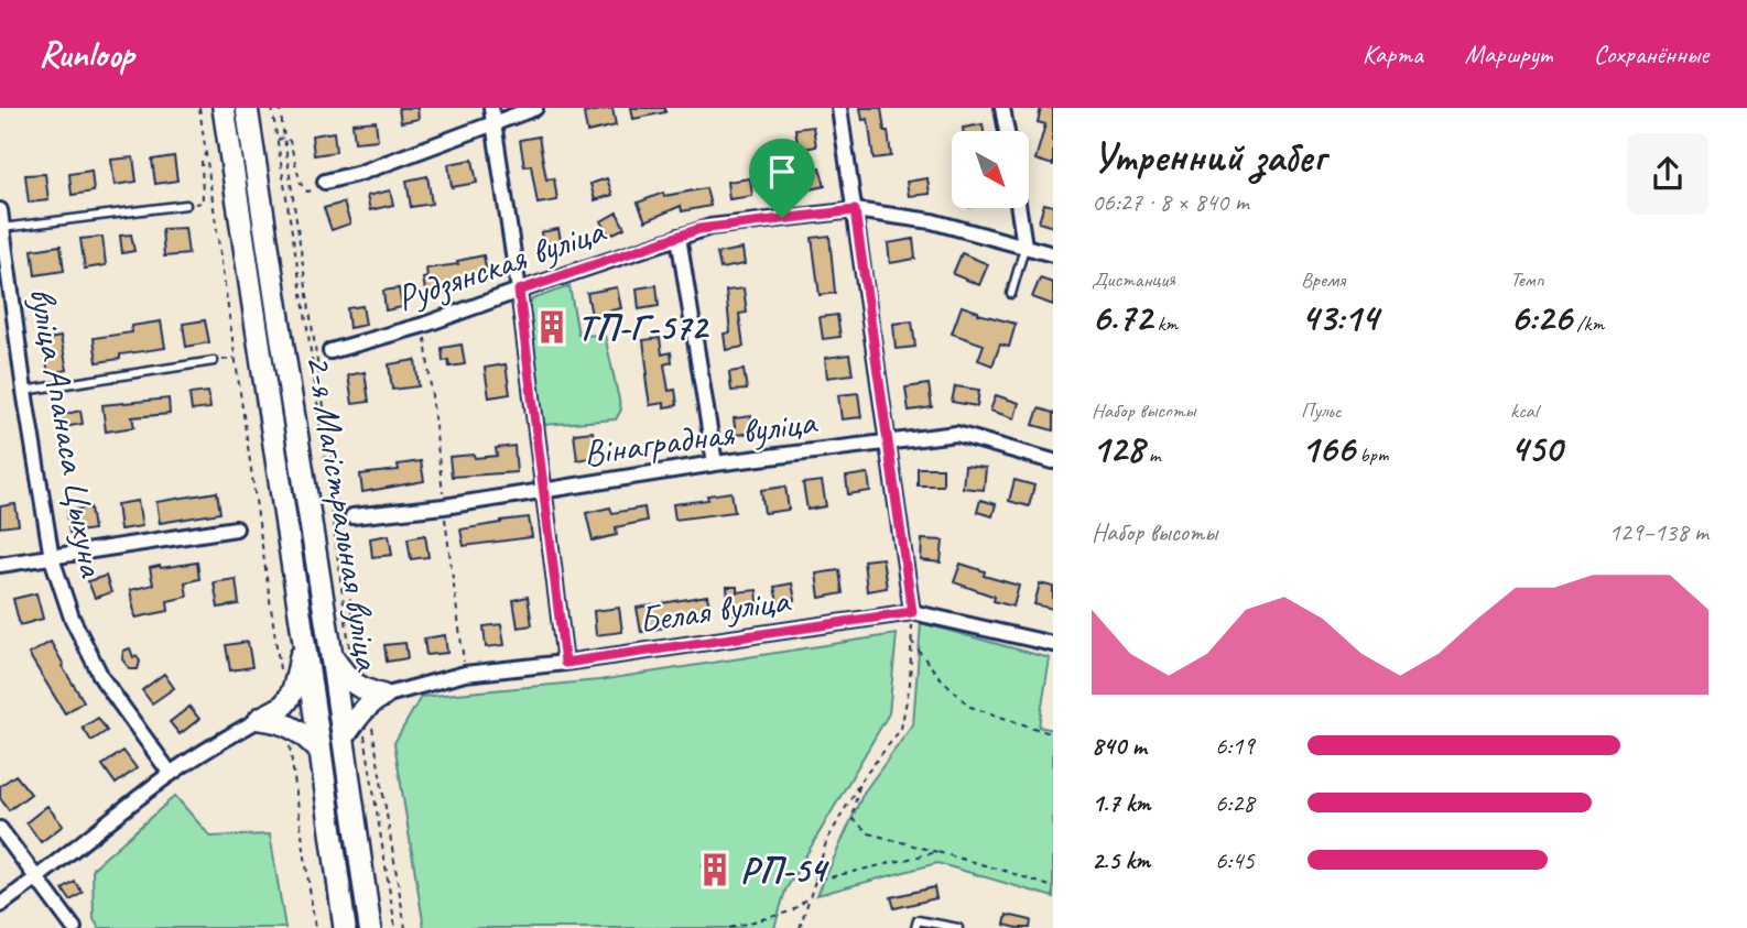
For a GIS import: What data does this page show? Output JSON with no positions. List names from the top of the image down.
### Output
{
  "streets": {
    "main road": ["2-я Магістральная вуліца"],
    "street": [
      "Рудзянская вуліца",
      "вуліца Апанаса Цыхуна",
      "Вінаградная вуліца",
      "Белая вуліца"
    ]
  },
  "places": {
    "building": ["ТП-Г-572", "РП-54"]
  },
  "north": "bottom right",
  "page": {
    "header": "Runloop",
    "nav": ["Карта", "Маршрут", "Сохранённые"],
    "heading": ["Утренний забег", "06:27 · 8 × 840 m"],
    "stats": [
      ["Дистанция", "6.72 km"],
      ["Время", "43:14"],
      ["Темп", "6:26 /km"],
      ["Набор высоты", "128 m"],
      ["Пульс", "166 bpm"],
      ["kcal", "450"]
    ],
    "chart": ["Набор высоты", "129–138 m"],
    "list": [
      {
        "name": "840 m",
        "note": "6:19"
      },
      {
        "name": "1.7 km",
        "note": "6:28"
      },
      {
        "name": "2.5 km",
        "note": "6:45"
      }
    ]
  }
}
